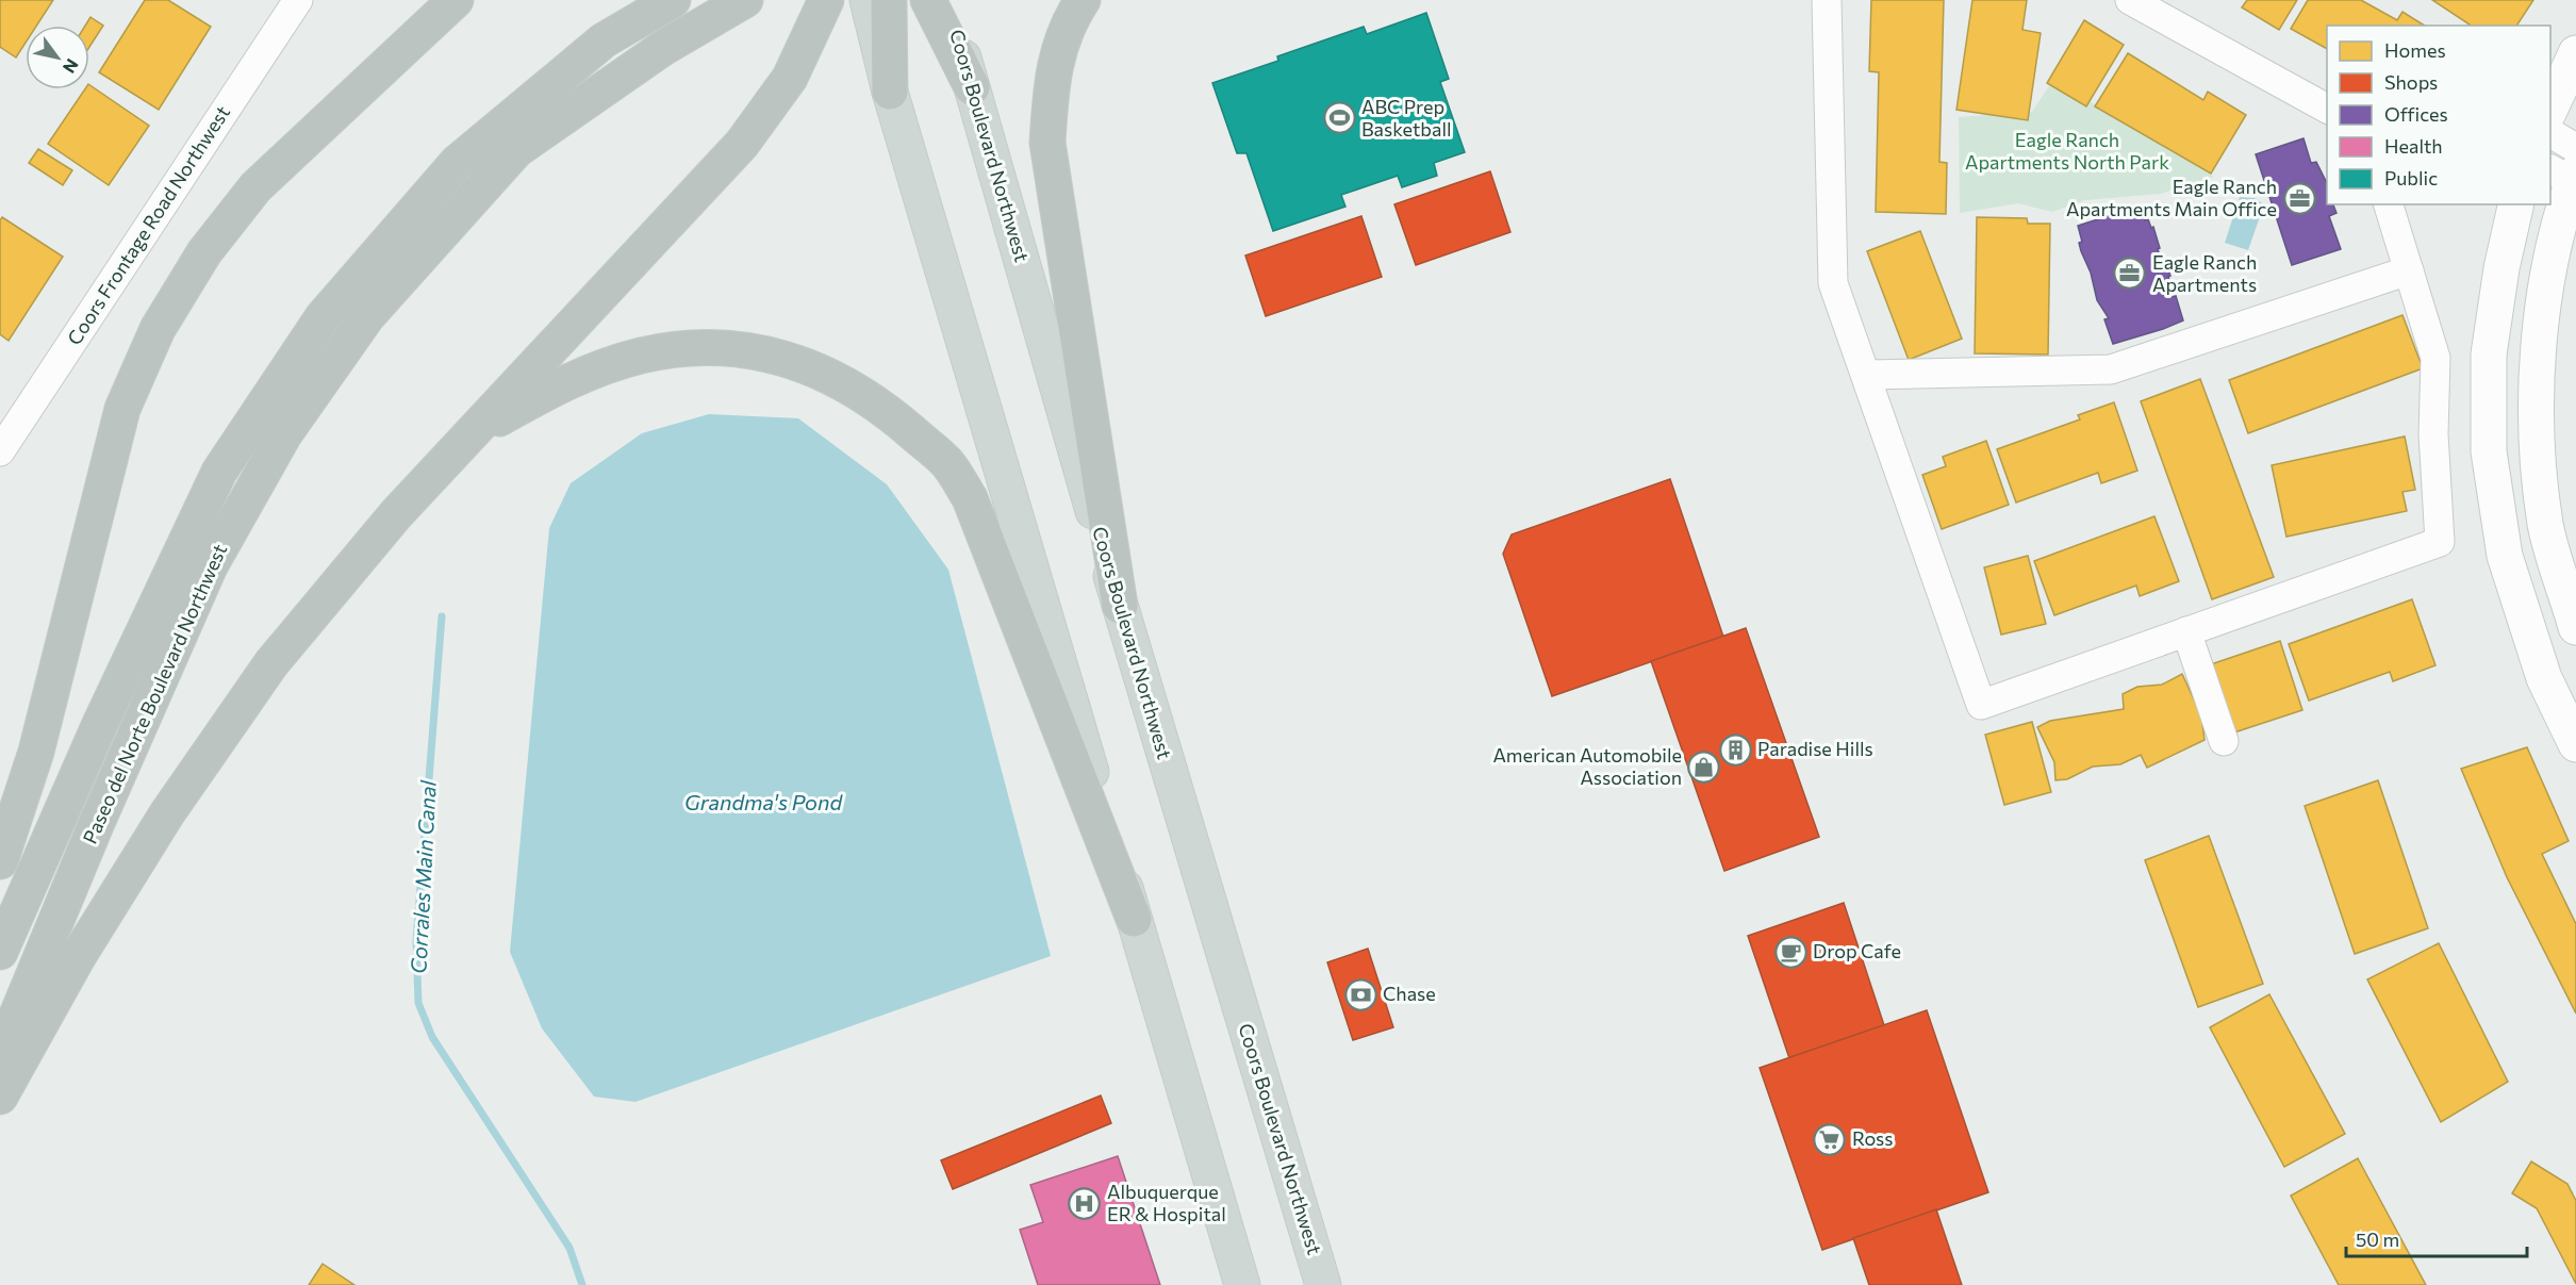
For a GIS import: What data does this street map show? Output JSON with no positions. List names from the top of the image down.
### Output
{
  "streets": {
    "highway": ["Paseo del Norte Boulevard Northwest"],
    "main road": ["Coors Boulevard Northwest"],
    "street": ["Coors Frontage Road Northwest"]
  },
  "water": ["Grandma's Pond", "Corrales Main Canal"],
  "parks": ["Eagle Ranch Apartments North Park"],
  "places": {
    "sports": ["ABC Prep Basketball"],
    "office": ["Eagle Ranch Apartments Main Office", "Eagle Ranch Apartments"],
    "building": ["Paradise Hills"],
    "shop": ["American Automobile Association"],
    "cafe": ["Drop Cafe"],
    "bank": ["Chase"],
    "supermarket": ["Ross"],
    "hospital": ["Albuquerque ER & Hospital"]
  },
  "legend": [
    "Homes",
    "Shops",
    "Offices",
    "Health",
    "Public"
  ],
  "scale_bar": "50 m",
  "north": "bottom right"
}
